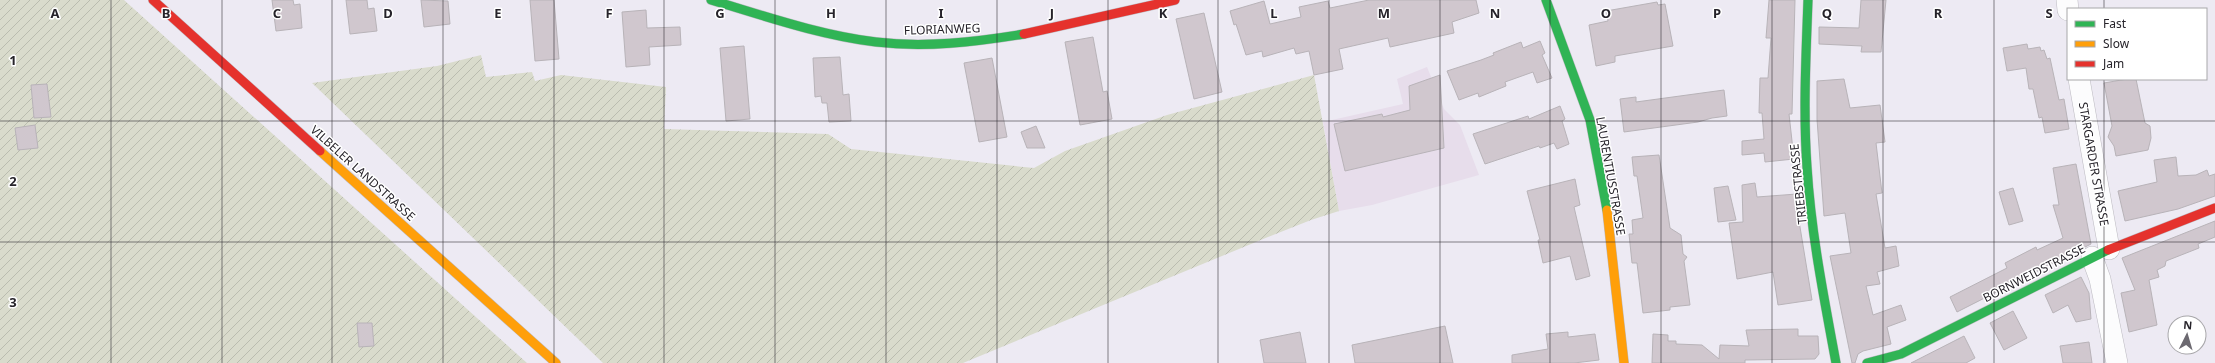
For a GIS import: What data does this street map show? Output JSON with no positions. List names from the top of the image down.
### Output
{
  "streets": {
    "street": [
      "FLORIANWEG",
      "STARGARDER STRASSE",
      "VILBELER LANDSTRASSE",
      "LAURENTIUSSTRASSE",
      "TRIEBSTRASSE",
      "BORNWEIDSTRASSE"
    ]
  },
  "crossings": [
    ["STARGARDER STRASSE", "BORNWEIDSTRASSE"]
  ],
  "legend": ["Fast", "Slow", "Jam"],
  "north": "top",
  "grid": {
    "columns": [
      "A",
      "B",
      "C",
      "D",
      "E",
      "F",
      "G",
      "H",
      "I",
      "J",
      "K",
      "L",
      "M",
      "N",
      "O",
      "P",
      "Q",
      "R",
      "S"
    ],
    "rows": ["1", "2", "3"]
  }
}
